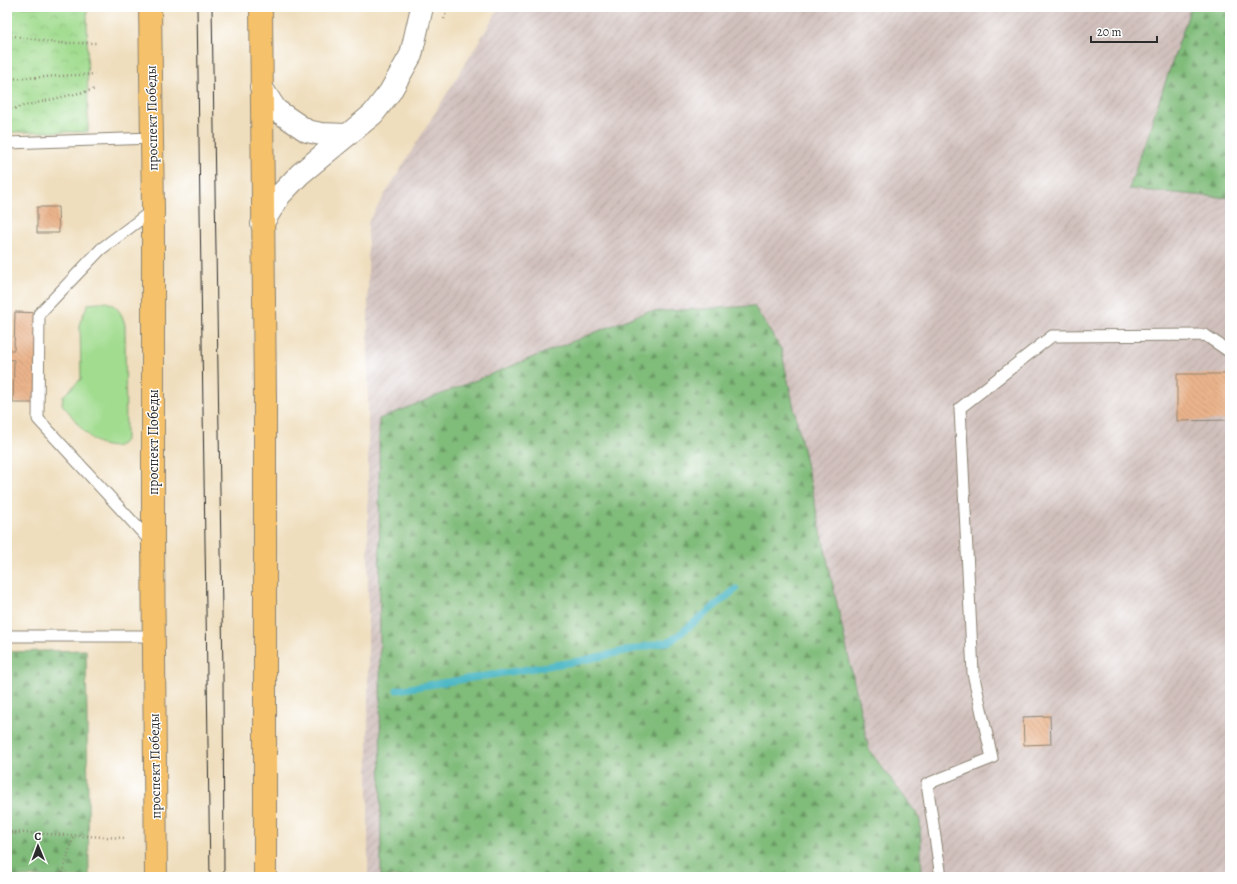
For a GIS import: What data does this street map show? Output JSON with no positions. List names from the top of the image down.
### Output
{
  "streets": {
    "main road": ["проспект Победы"]
  },
  "scale_bar": "20 m",
  "north": "top"
}
